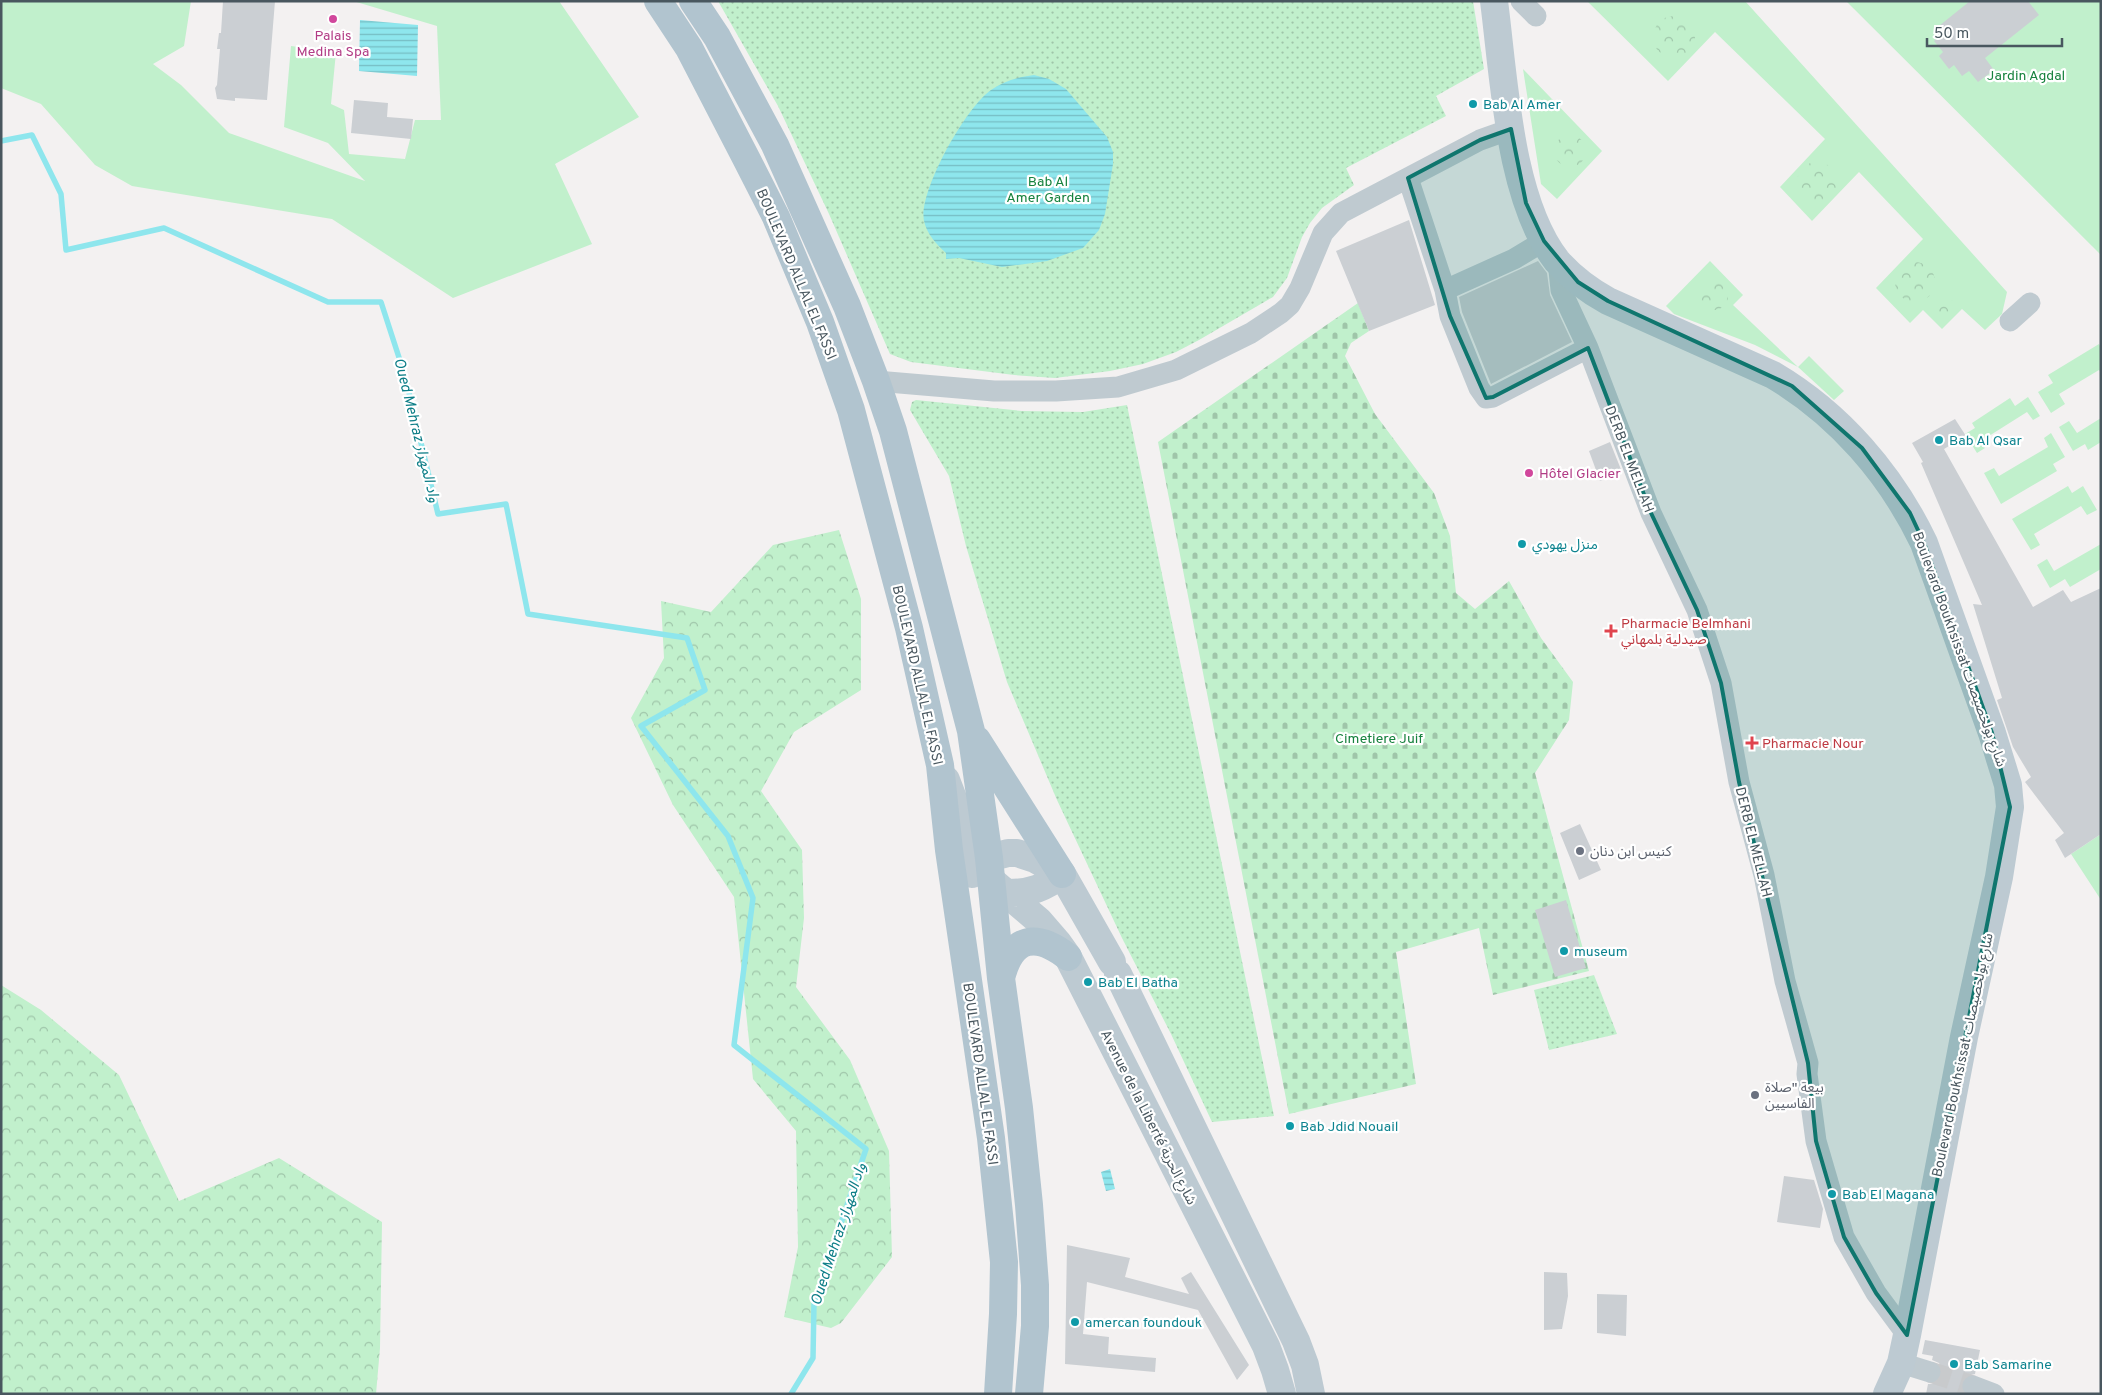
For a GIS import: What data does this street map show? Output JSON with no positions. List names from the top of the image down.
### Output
{
  "streets": {
    "main road": ["BOULEVARD ALLAL EL FASSI"],
    "street": ["DERB EL MELLAH", "Boulevard Boukhsissat شارع بولخصيصات", "Avenue de la Liberté شارع الحرية"]
  },
  "crossings": [
    ["BOULEVARD ALLAL EL FASSI", "Avenue de la Liberté شارع الحرية"],
    ["DERB EL MELLAH", "Boulevard Boukhsissat شارع بولخصيصات"]
  ],
  "water": ["Oued Mehraz واد المهراز"],
  "parks": ["Jardin Agdal", "Bab Al Amer Garden", "Cimetiere Juif"],
  "places": {
    "other": [
      "Palais Medina Spa",
      "Bab Al Amer",
      "Bab Al Qsar",
      "Hôtel Glacier",
      "منزل يهودي",
      "كنيس ابن دنان",
      "museum",
      "Bab El Batha",
      "بيعة \"صلاة الفاسيين",
      "Bab Jdid Nouail",
      "Bab El Magana",
      "amercan foundouk",
      "Bab Samarine"
    ],
    "health": ["Pharmacie Belmhani صيدلية بلمهاني", "Pharmacie Nour"]
  },
  "scale_bar": "50 m"
}
